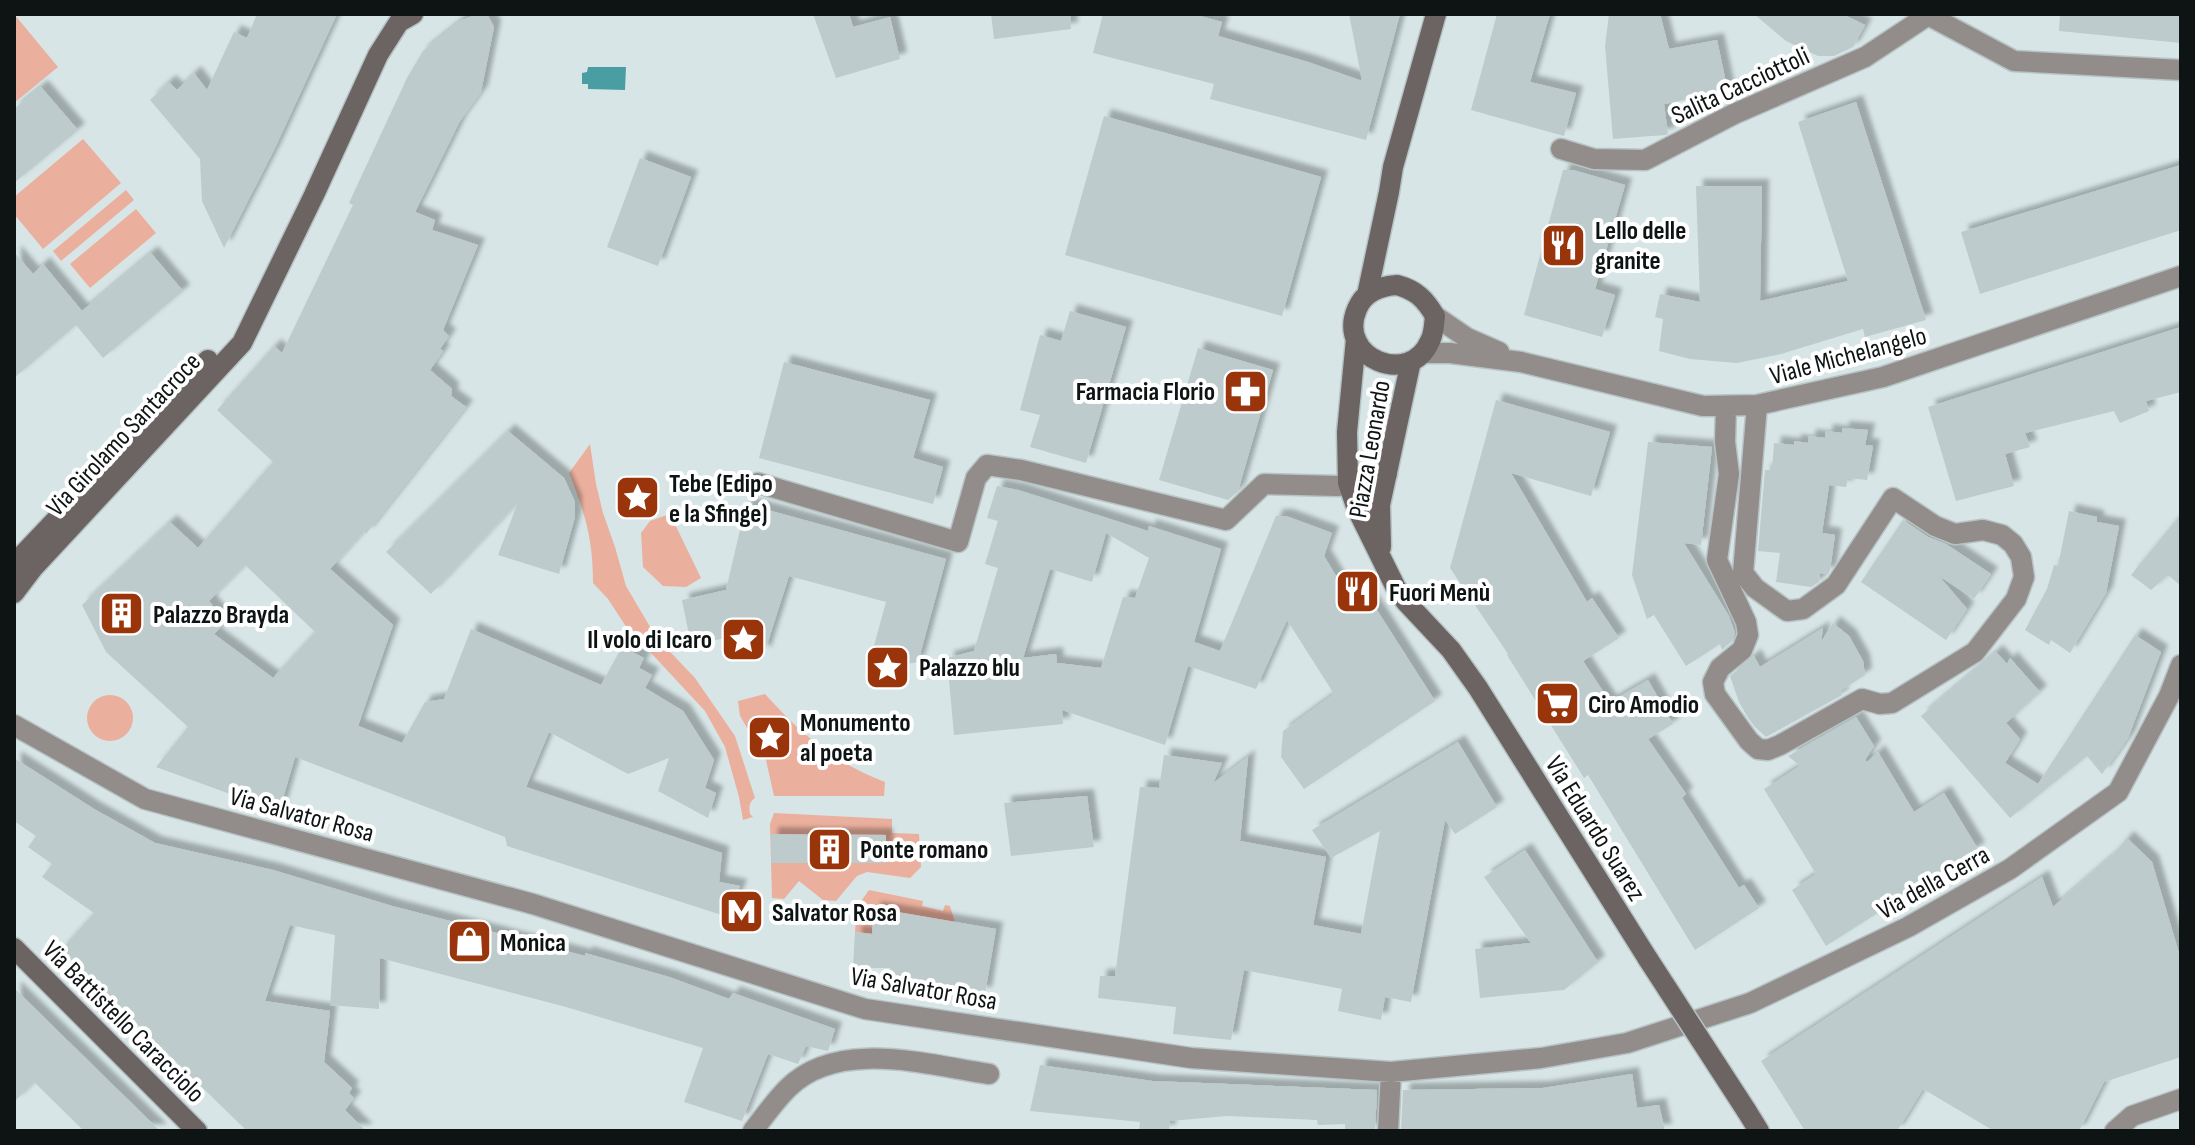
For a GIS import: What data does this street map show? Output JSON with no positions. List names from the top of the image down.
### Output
{
  "streets": {
    "street": [
      "Salita Cacciottoli",
      "Viale Michelangelo",
      "Via Girolamo Santacroce",
      "Piazza Leonardo",
      "Via Salvator Rosa",
      "Via Eduardo Suarez",
      "Via della Cerra",
      "Via Battistello Caracciolo"
    ]
  },
  "crossings": [
    ["Viale Michelangelo", "Piazza Leonardo"],
    ["Piazza Leonardo", "Via Eduardo Suarez"],
    ["Via Salvator Rosa", "Via della Cerra"]
  ],
  "places": {
    "restaurant": ["Lello delle granite", "Fuori Menù"],
    "pharmacy": ["Farmacia Florio"],
    "place": [
      "Tebe (Edipo e la Sfinge)",
      "Il volo di Icaro",
      "Palazzo blu",
      "Monumento al poeta"
    ],
    "building": ["Palazzo Brayda", "Ponte romano"],
    "supermarket": ["Ciro Amodio"],
    "metro station": ["Salvator Rosa"],
    "shop": ["Monica"]
  }
}
